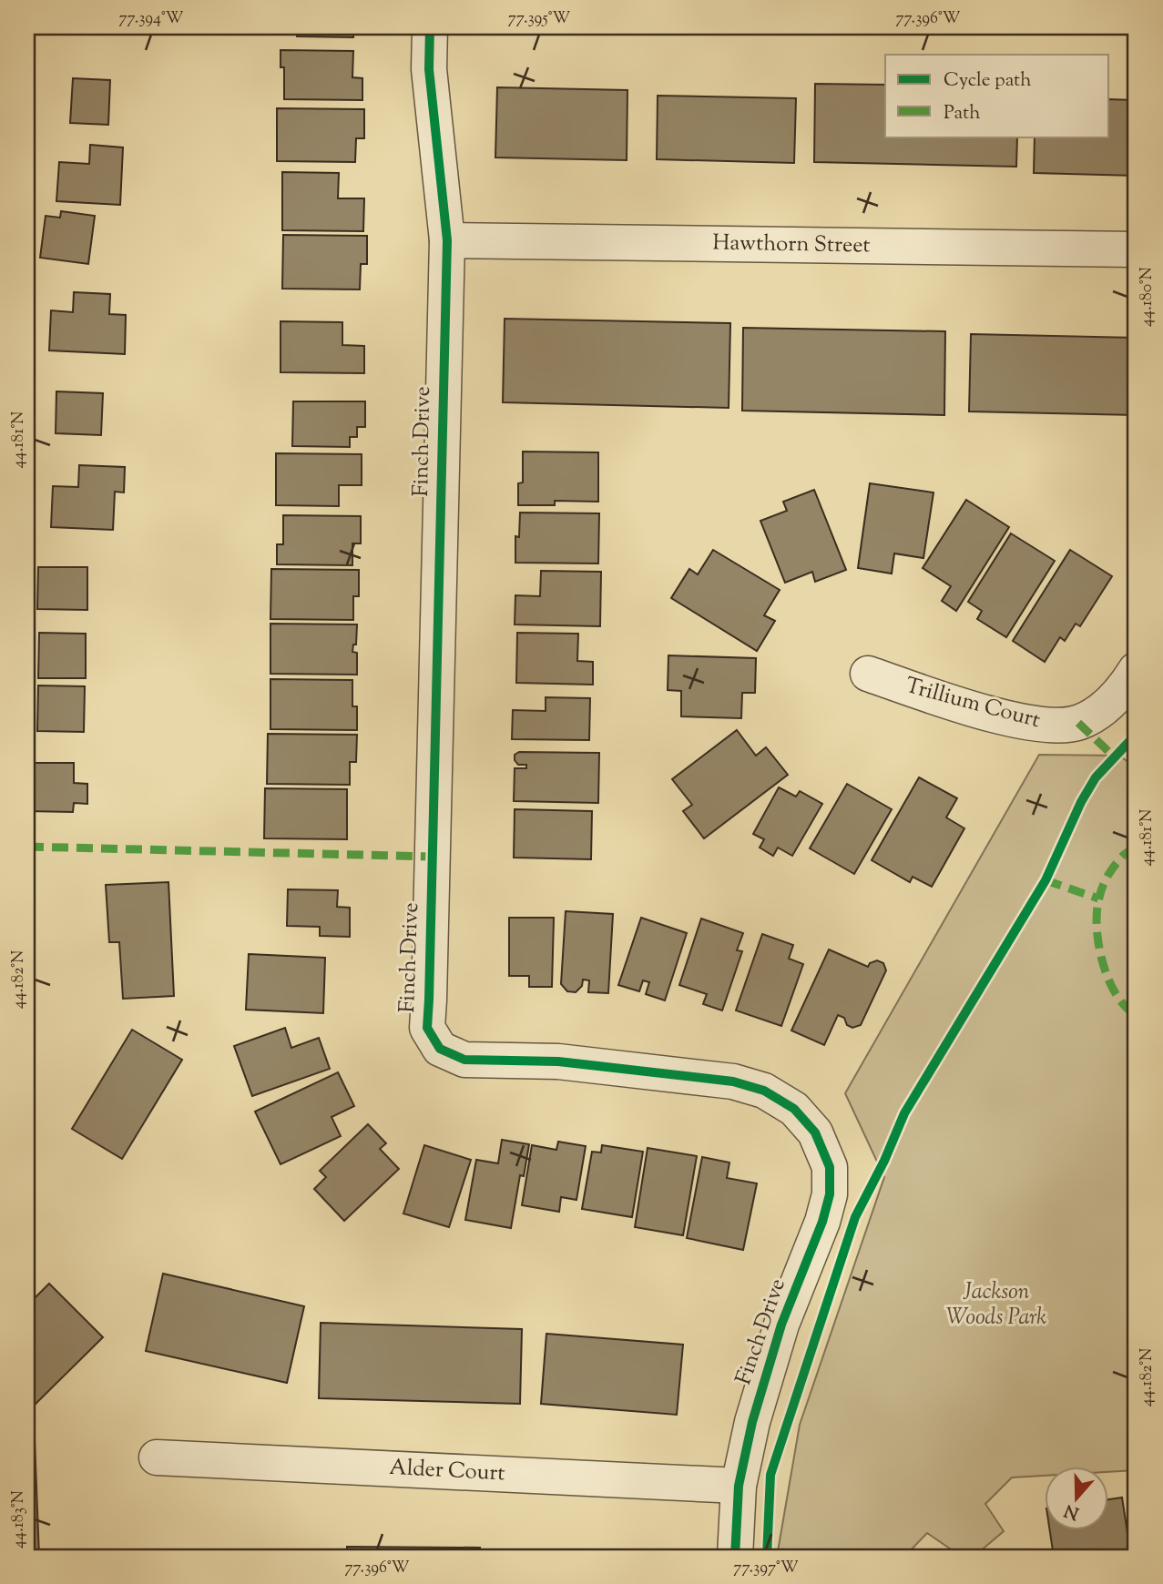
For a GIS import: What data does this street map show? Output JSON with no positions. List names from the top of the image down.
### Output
{
  "streets": {
    "street": [
      "Hawthorn Street",
      "Finch Drive",
      "Trillium Court",
      "Alder Court"
    ]
  },
  "crossings": [
    ["Hawthorn Street", "Finch Drive"],
    ["Finch Drive", "Alder Court"]
  ],
  "parks": ["Jackson Woods Park"],
  "legend": ["Cycle path", "Path"],
  "north": "bottom",
  "coordinates": [
    "77.394°W",
    "77.395°W",
    "77.396°W",
    "44.180°N",
    "44.181°N",
    "44.182°N",
    "44.183°N",
    "77.397°W"
  ]
}
